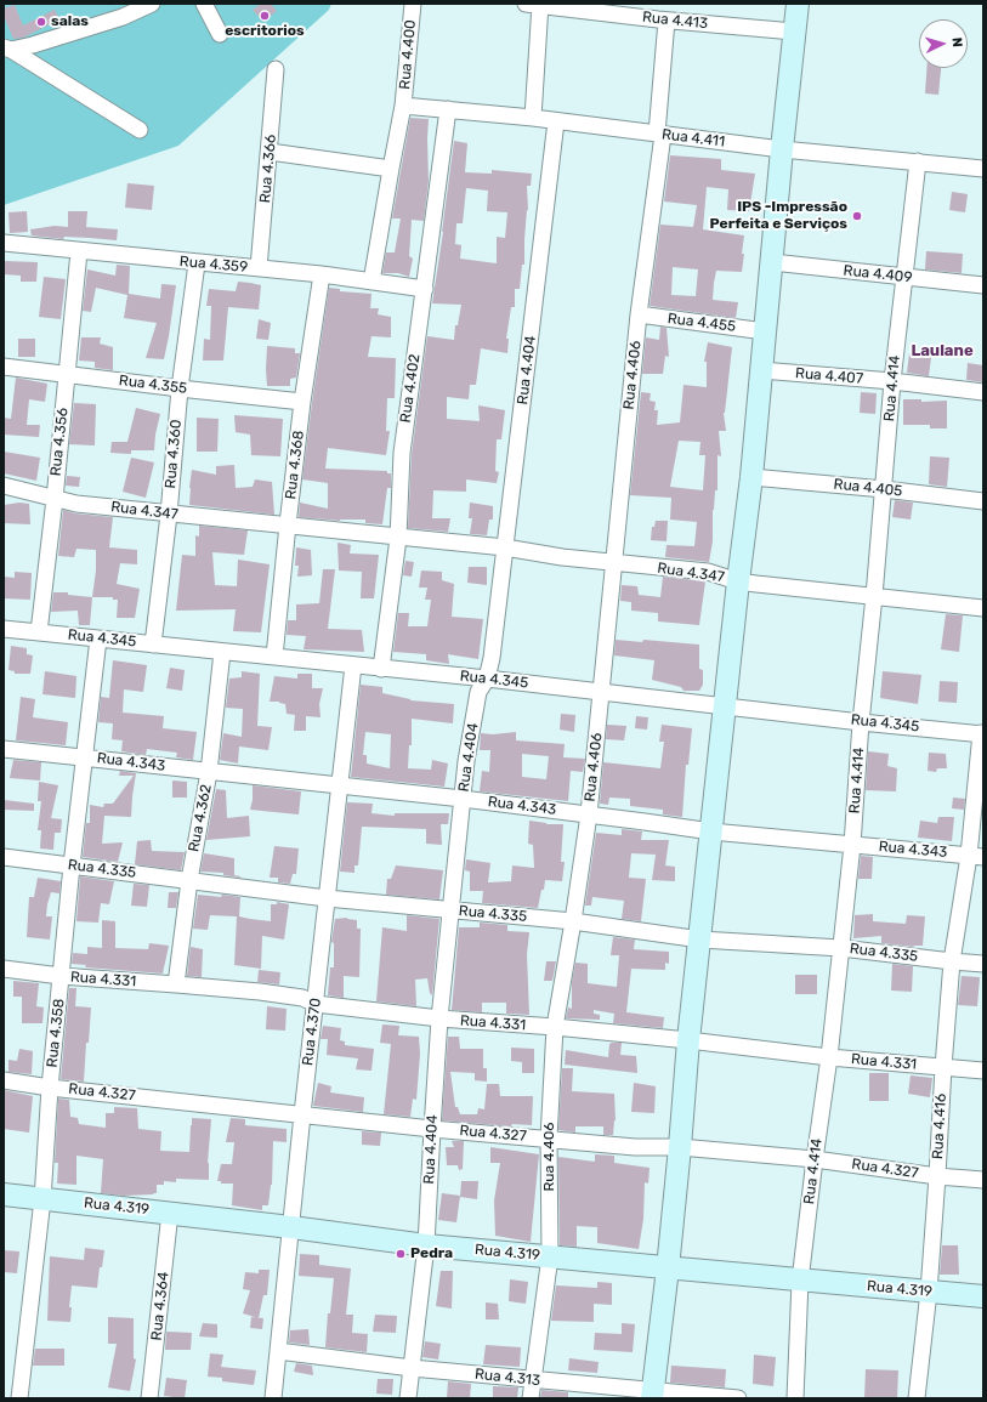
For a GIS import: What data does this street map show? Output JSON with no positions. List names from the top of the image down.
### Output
{
  "streets": {
    "street": [
      "Rua 4.413",
      "Rua 4.400",
      "Rua 4.411",
      "Rua 4.366",
      "Rua 4.359",
      "Rua 4.409",
      "Rua 4.455",
      "Rua 4.404",
      "Rua 4.406",
      "Rua 4.407",
      "Rua 4.355",
      "Rua 4.402",
      "Rua 4.414",
      "Rua 4.356",
      "Rua 4.360",
      "Rua 4.368",
      "Rua 4.405",
      "Rua 4.347",
      "Rua 4.345",
      "Rua 4.343",
      "Rua 4.362",
      "Rua 4.335",
      "Rua 4.331",
      "Rua 4.370",
      "Rua 4.358",
      "Rua 4.327",
      "Rua 4.416",
      "Rua 4.319",
      "Rua 4.364",
      "Rua 4.313"
    ]
  },
  "crossings": [
    ["Rua 4.413", "Rua 4.406"],
    ["Rua 4.400", "Rua 4.411"],
    ["Rua 4.400", "Rua 4.359"],
    ["Rua 4.411", "Rua 4.404"],
    ["Rua 4.411", "Rua 4.406"],
    ["Rua 4.411", "Rua 4.402"],
    ["Rua 4.411", "Rua 4.414"],
    ["Rua 4.366", "Rua 4.359"],
    ["Rua 4.359", "Rua 4.402"],
    ["Rua 4.359", "Rua 4.356"],
    ["Rua 4.359", "Rua 4.360"],
    ["Rua 4.359", "Rua 4.368"],
    ["Rua 4.409", "Rua 4.414"],
    ["Rua 4.455", "Rua 4.406"],
    ["Rua 4.404", "Rua 4.347"],
    ["Rua 4.404", "Rua 4.345"],
    ["Rua 4.404", "Rua 4.343"],
    ["Rua 4.404", "Rua 4.335"],
    ["Rua 4.404", "Rua 4.331"],
    ["Rua 4.404", "Rua 4.327"],
    ["Rua 4.404", "Rua 4.319"],
    ["Rua 4.404", "Rua 4.313"],
    ["Rua 4.406", "Rua 4.347"],
    ["Rua 4.406", "Rua 4.345"],
    ["Rua 4.406", "Rua 4.343"],
    ["Rua 4.406", "Rua 4.335"],
    ["Rua 4.406", "Rua 4.331"],
    ["Rua 4.406", "Rua 4.327"],
    ["Rua 4.406", "Rua 4.319"],
    ["Rua 4.406", "Rua 4.313"],
    ["Rua 4.407", "Rua 4.414"],
    ["Rua 4.355", "Rua 4.356"],
    ["Rua 4.355", "Rua 4.360"],
    ["Rua 4.355", "Rua 4.368"],
    ["Rua 4.402", "Rua 4.347"],
    ["Rua 4.402", "Rua 4.345"],
    ["Rua 4.414", "Rua 4.405"],
    ["Rua 4.414", "Rua 4.347"],
    ["Rua 4.414", "Rua 4.345"],
    ["Rua 4.414", "Rua 4.343"],
    ["Rua 4.414", "Rua 4.335"],
    ["Rua 4.414", "Rua 4.331"],
    ["Rua 4.414", "Rua 4.327"],
    ["Rua 4.414", "Rua 4.319"],
    ["Rua 4.356", "Rua 4.347"],
    ["Rua 4.356", "Rua 4.345"],
    ["Rua 4.360", "Rua 4.347"],
    ["Rua 4.360", "Rua 4.345"],
    ["Rua 4.368", "Rua 4.347"],
    ["Rua 4.368", "Rua 4.345"],
    ["Rua 4.345", "Rua 4.362"],
    ["Rua 4.345", "Rua 4.370"],
    ["Rua 4.345", "Rua 4.358"],
    ["Rua 4.345", "Rua 4.416"],
    ["Rua 4.343", "Rua 4.362"],
    ["Rua 4.343", "Rua 4.370"],
    ["Rua 4.343", "Rua 4.358"],
    ["Rua 4.343", "Rua 4.416"],
    ["Rua 4.362", "Rua 4.335"],
    ["Rua 4.362", "Rua 4.331"],
    ["Rua 4.335", "Rua 4.370"],
    ["Rua 4.335", "Rua 4.358"],
    ["Rua 4.335", "Rua 4.416"],
    ["Rua 4.331", "Rua 4.370"],
    ["Rua 4.331", "Rua 4.358"],
    ["Rua 4.331", "Rua 4.416"],
    ["Rua 4.370", "Rua 4.327"],
    ["Rua 4.370", "Rua 4.319"],
    ["Rua 4.370", "Rua 4.313"],
    ["Rua 4.358", "Rua 4.327"],
    ["Rua 4.358", "Rua 4.319"],
    ["Rua 4.327", "Rua 4.416"],
    ["Rua 4.416", "Rua 4.319"],
    ["Rua 4.319", "Rua 4.364"]
  ],
  "districts": ["Laulane"],
  "places": [
    "escritorios",
    "salas",
    "IPS -Impressão Perfeita e Serviços",
    "Pedra"
  ],
  "north": "right"
}
